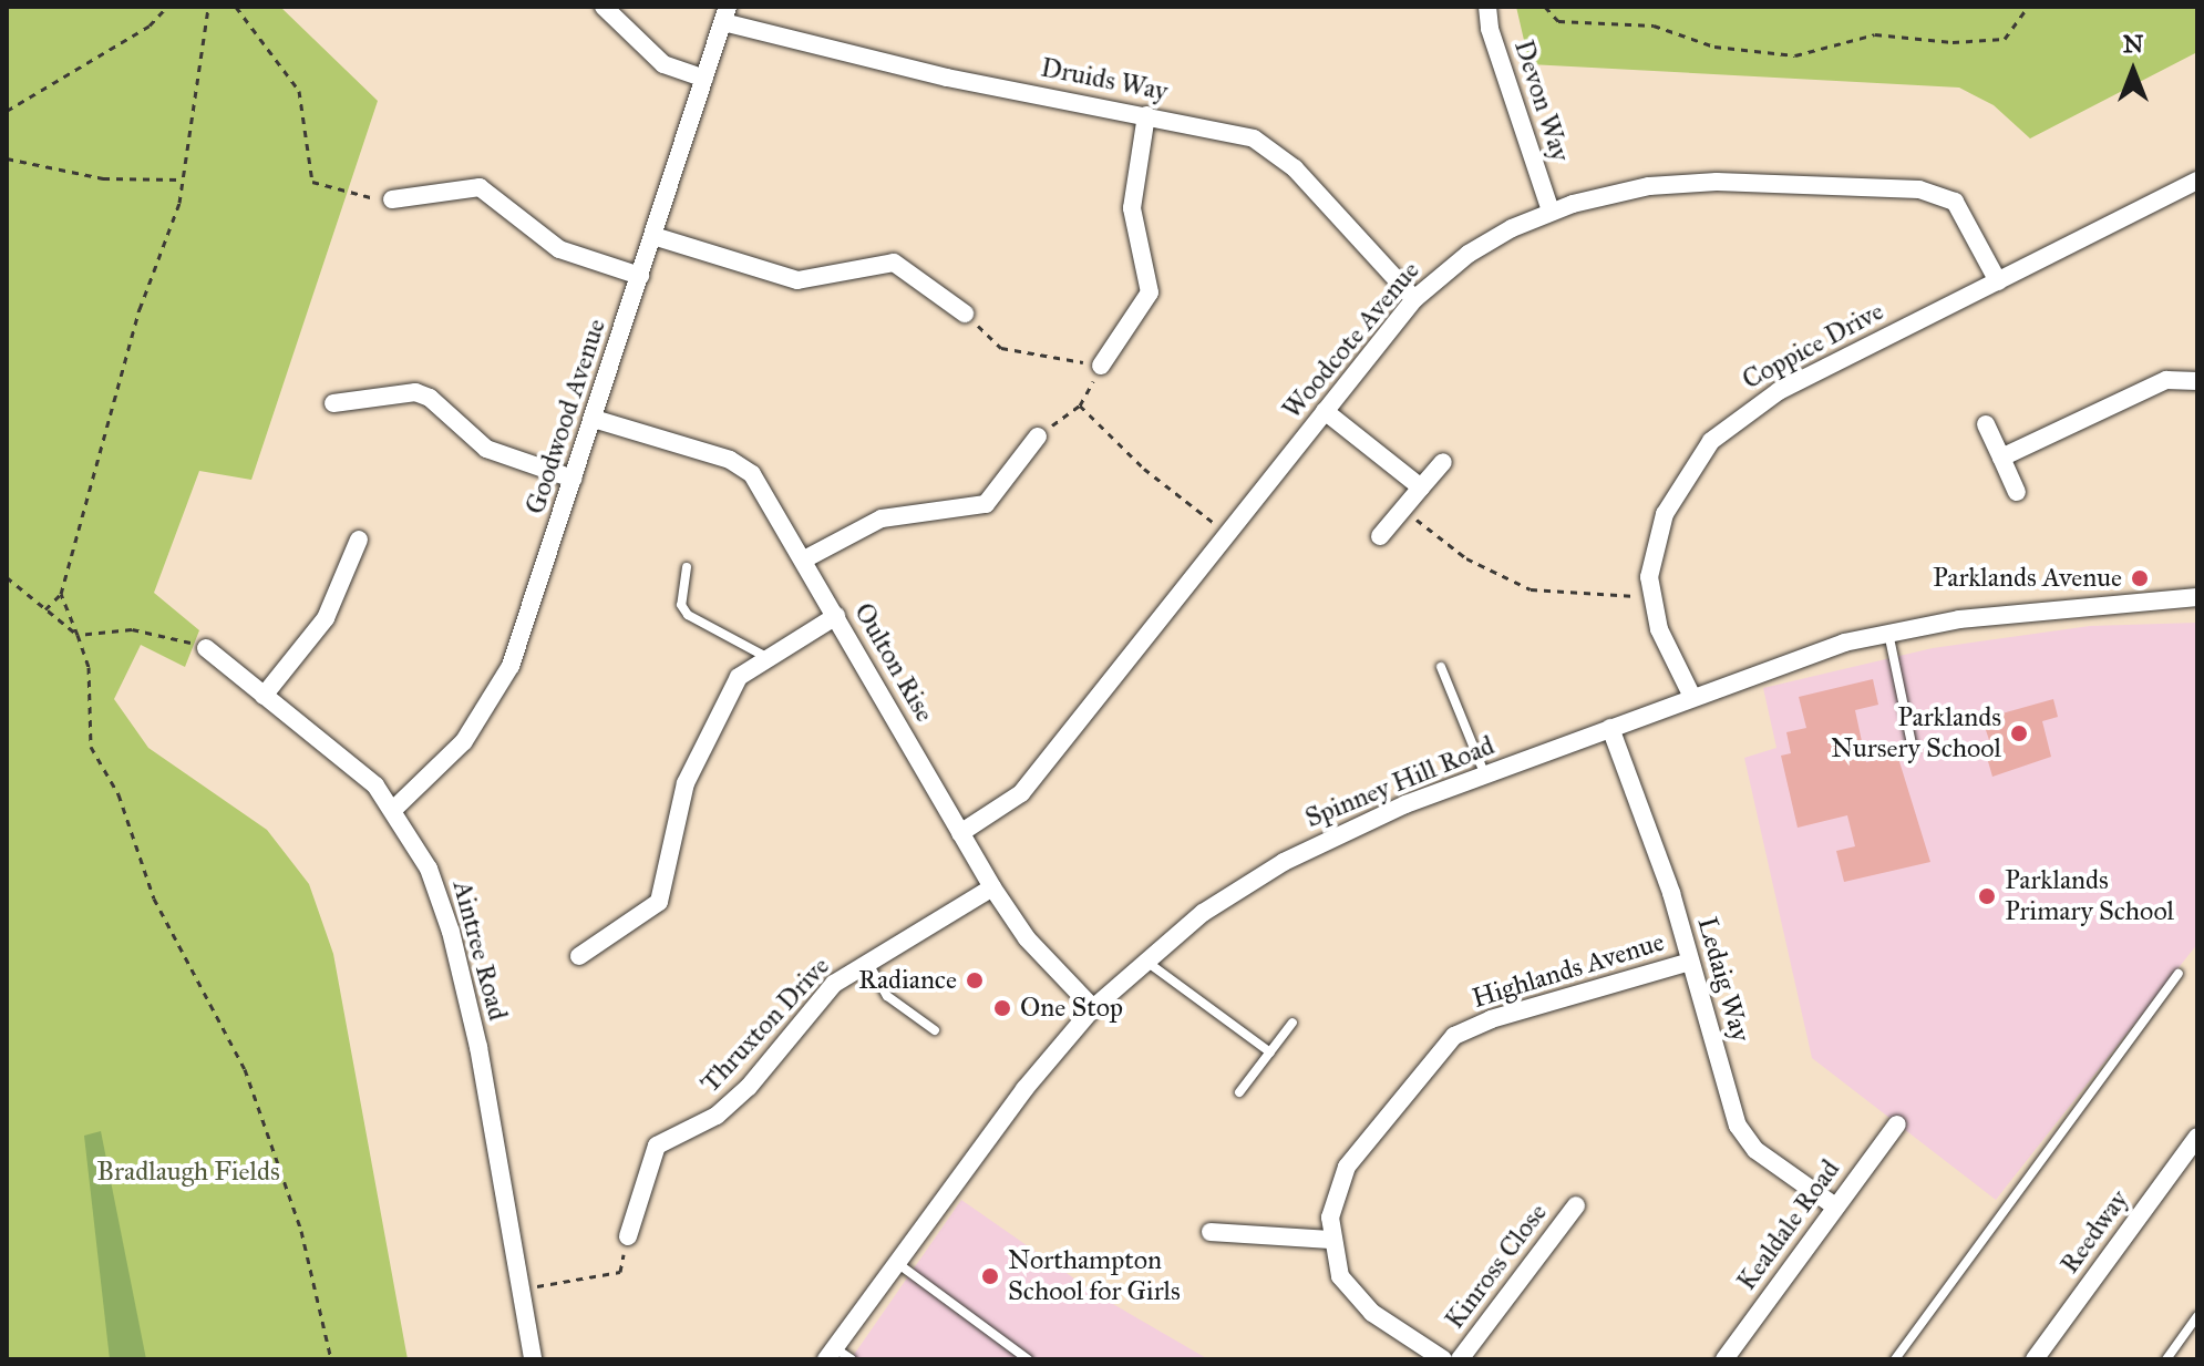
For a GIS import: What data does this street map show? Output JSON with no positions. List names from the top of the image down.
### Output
{
  "streets": {
    "street": [
      "Druids Way",
      "Devon Way",
      "Woodcote Avenue",
      "Coppice Drive",
      "Goodwood Avenue",
      "Oulton Rise",
      "Spinney Hill Road",
      "Aintree Road",
      "Highlands Avenue",
      "Ledaig Way",
      "Thruxton Drive",
      "Kealdale Road",
      "Reedway",
      "Kinross Close"
    ]
  },
  "crossings": [
    ["Druids Way", "Woodcote Avenue"],
    ["Druids Way", "Goodwood Avenue"],
    ["Devon Way", "Woodcote Avenue"],
    ["Woodcote Avenue", "Coppice Drive"],
    ["Woodcote Avenue", "Oulton Rise"],
    ["Coppice Drive", "Spinney Hill Road"],
    ["Goodwood Avenue", "Oulton Rise"],
    ["Goodwood Avenue", "Aintree Road"],
    ["Oulton Rise", "Spinney Hill Road"],
    ["Oulton Rise", "Thruxton Drive"],
    ["Spinney Hill Road", "Ledaig Way"],
    ["Highlands Avenue", "Ledaig Way"],
    ["Ledaig Way", "Kealdale Road"]
  ],
  "parks": ["Bradlaugh Fields"],
  "places": [
    "Parklands Avenue",
    "Parklands Nursery School",
    "Parklands Primary School",
    "Radiance",
    "One Stop",
    "Northampton School for Girls"
  ],
  "north": "top"
}
